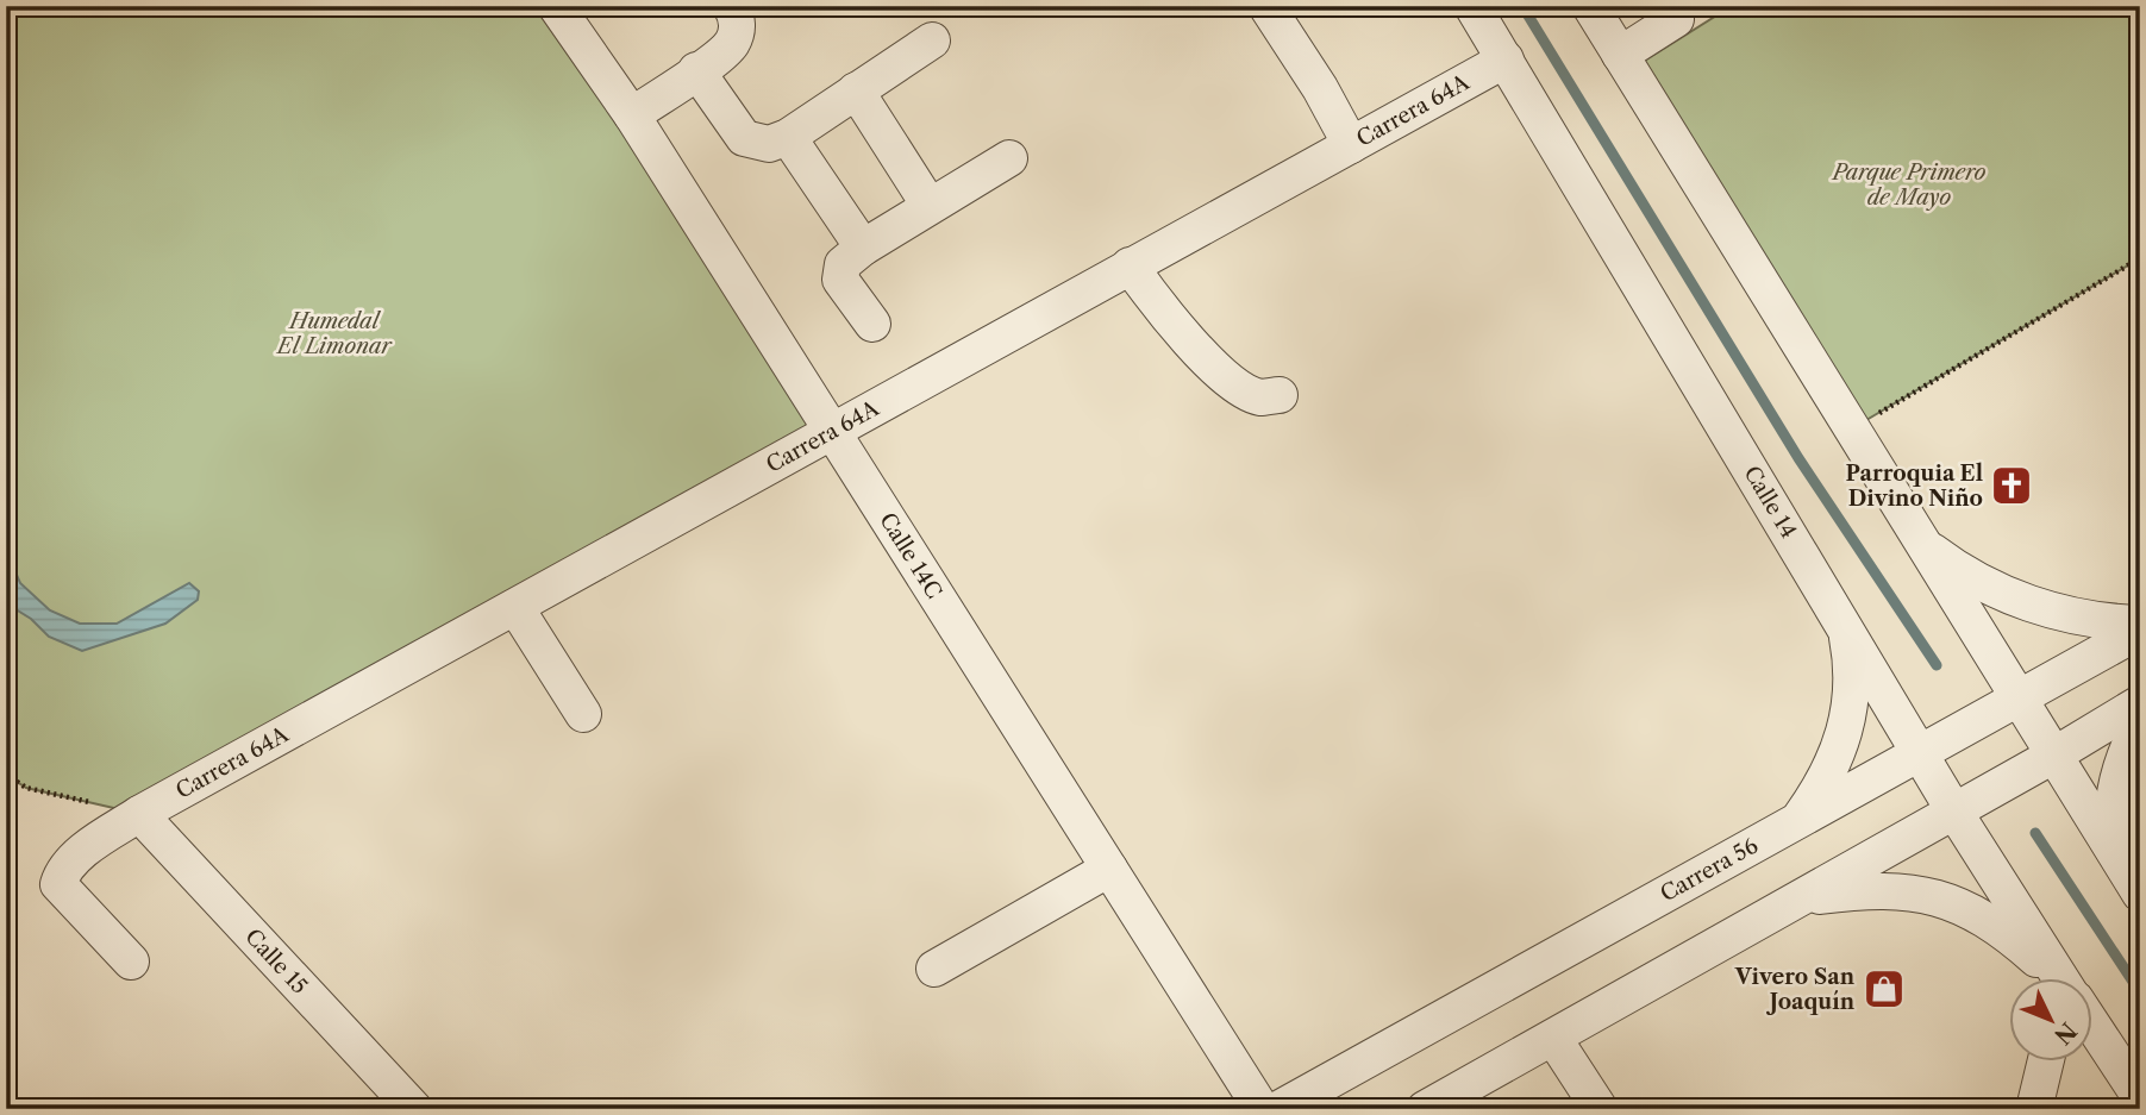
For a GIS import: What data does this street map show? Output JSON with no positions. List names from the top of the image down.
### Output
{
  "streets": {
    "street": [
      "Carrera 64A",
      "Calle 14",
      "Calle 14C",
      "Carrera 56",
      "Calle 15"
    ]
  },
  "crossings": [
    ["Carrera 64A", "Calle 14"],
    ["Carrera 64A", "Calle 14C"],
    ["Carrera 64A", "Calle 15"],
    ["Calle 14", "Carrera 56"]
  ],
  "parks": ["Parque Primero de Mayo", "Humedal El Limonar"],
  "places": {
    "church": ["Parroquia El Divino Niño"],
    "shop": ["Vivero San Joaquín"]
  },
  "north": "bottom right"
}
